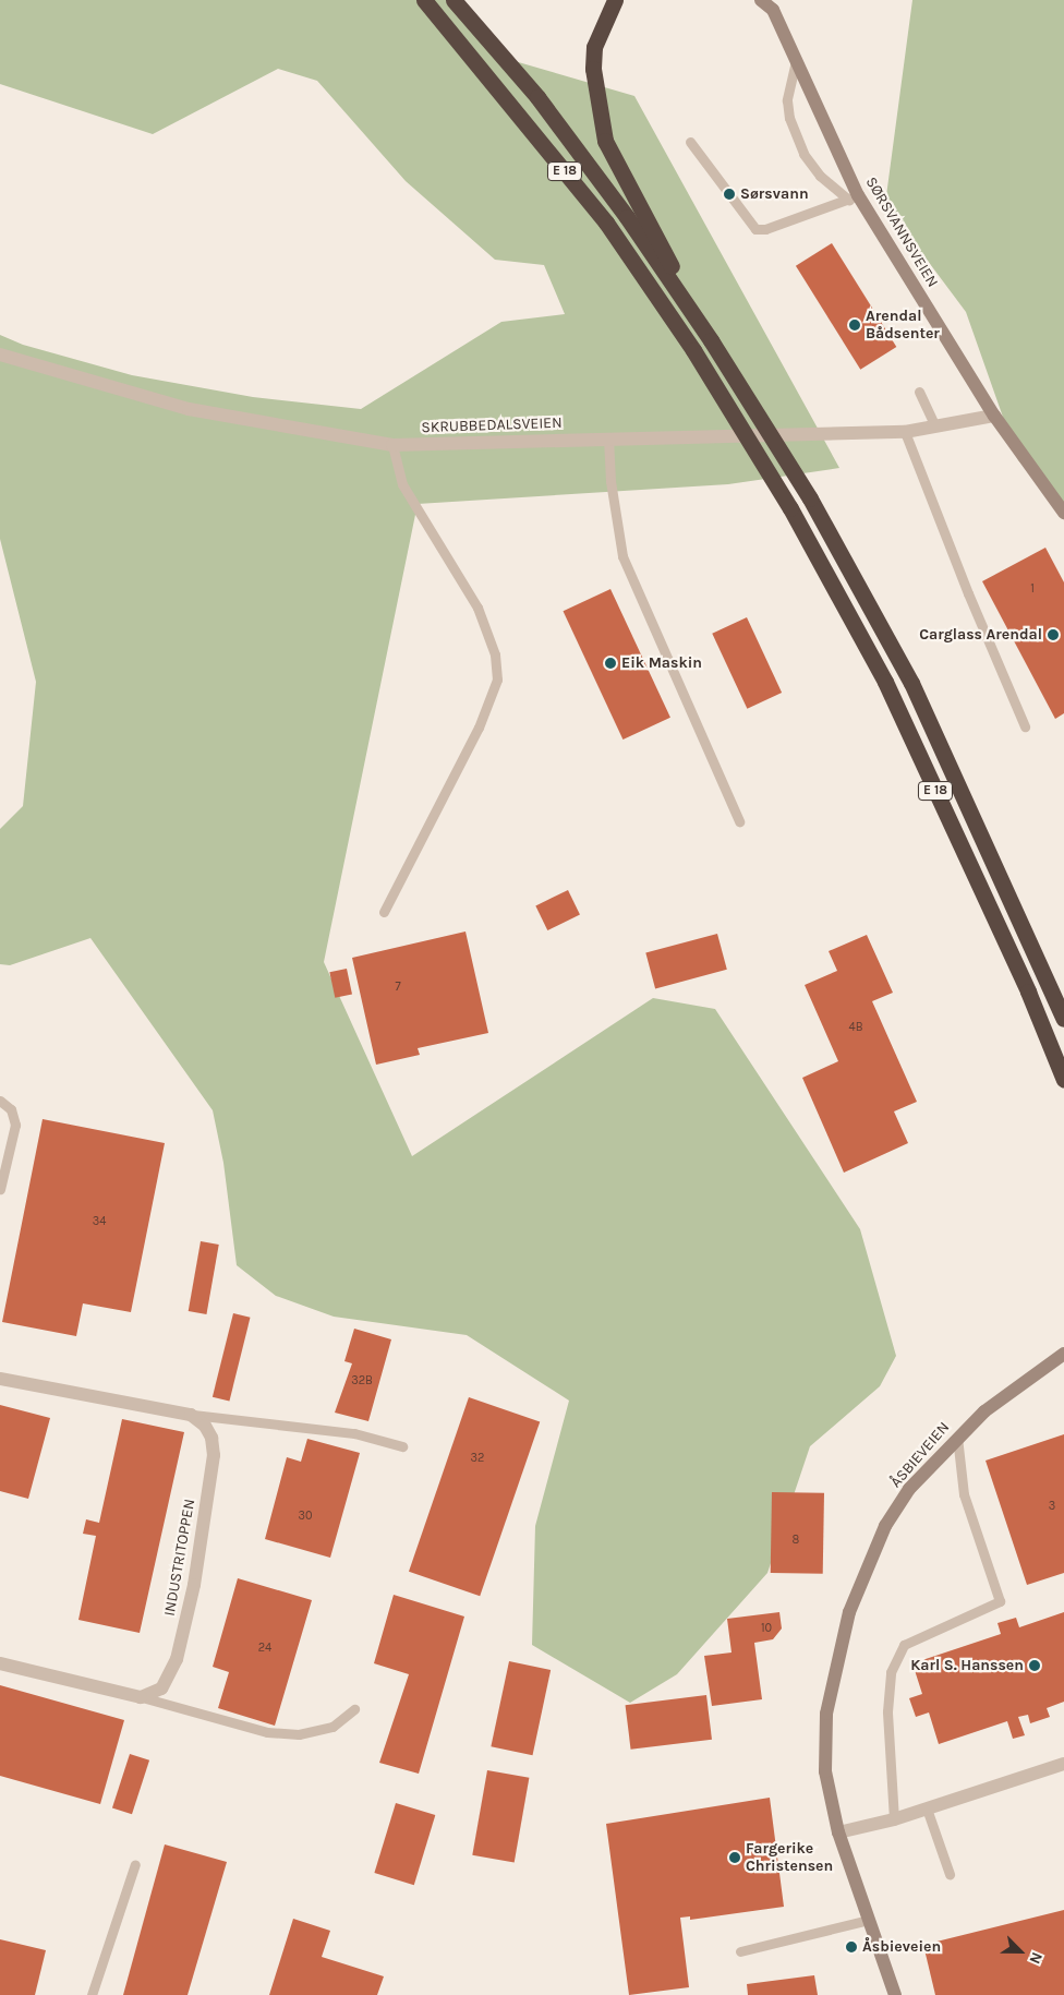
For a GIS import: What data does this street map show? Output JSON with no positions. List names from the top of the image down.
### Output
{
  "streets": {
    "highway": ["E 18"],
    "street": [
      "SØRSVANNSVEIEN",
      "SKRUBBEDALSVEIEN",
      "ÅSBIEVEIEN",
      "INDUSTRITOPPEN"
    ]
  },
  "crossings": [
    ["SØRSVANNSVEIEN", "SKRUBBEDALSVEIEN"]
  ],
  "places": [
    "Sørsvann",
    "Arendal Bådsenter",
    "Carglass Arendal",
    "Eik Maskin",
    "Karl S. Hanssen",
    "Fargerike Christensen",
    "Åsbieveien"
  ],
  "house_numbers": [
    "1",
    "7",
    "4B",
    "34",
    "32B",
    "32",
    "3",
    "30",
    "8",
    "10",
    "24"
  ],
  "north": "bottom right"
}
